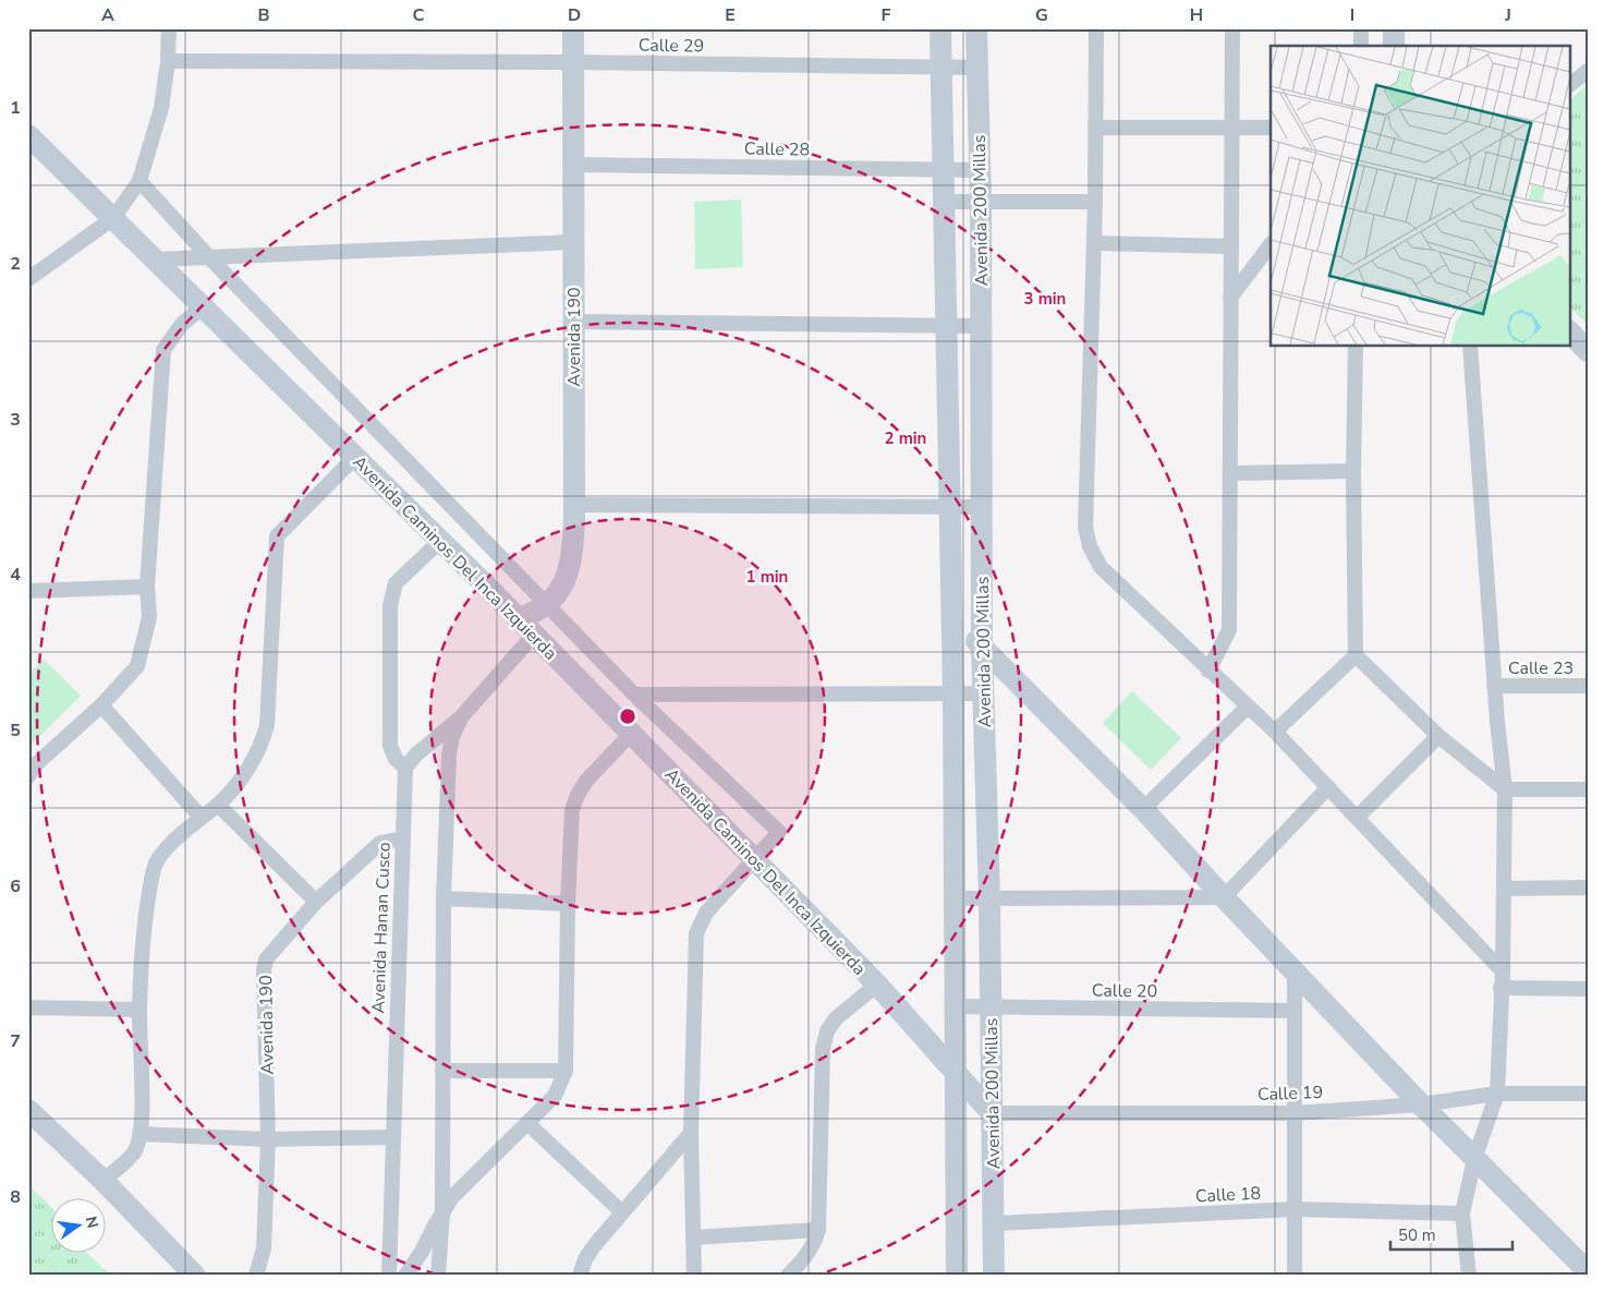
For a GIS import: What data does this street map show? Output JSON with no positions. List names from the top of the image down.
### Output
{
  "streets": {
    "main road": ["Avenida 200 Millas", "Avenida 190", "Avenida Caminos Del Inca Izquierda"],
    "street": [
      "Calle 29",
      "Calle 28",
      "Calle 23",
      "Avenida Hanan Cusco",
      "Calle 20",
      "Calle 19",
      "Calle 18"
    ]
  },
  "crossings": [
    ["Calle 29", "Avenida 200 Millas"],
    ["Calle 29", "Avenida 190"],
    ["Calle 28", "Avenida 200 Millas"],
    ["Calle 28", "Avenida 190"],
    ["Avenida 200 Millas", "Avenida Caminos Del Inca Izquierda"],
    ["Avenida 200 Millas", "Calle 20"],
    ["Avenida 200 Millas", "Calle 19"],
    ["Avenida 200 Millas", "Calle 18"],
    ["Avenida 190", "Avenida Caminos Del Inca Izquierda"],
    ["Avenida 190", "Avenida Hanan Cusco"],
    ["Avenida Caminos Del Inca Izquierda", "Calle 19"]
  ],
  "scale_bar": "50 m",
  "north": "right",
  "grid": {
    "columns": [
      "A",
      "B",
      "C",
      "D",
      "E",
      "F",
      "G",
      "H",
      "I",
      "J"
    ],
    "rows": [
      "1",
      "2",
      "3",
      "4",
      "5",
      "6",
      "7",
      "8"
    ]
  },
  "rings": ["3 min", "2 min", "1 min"]
}
